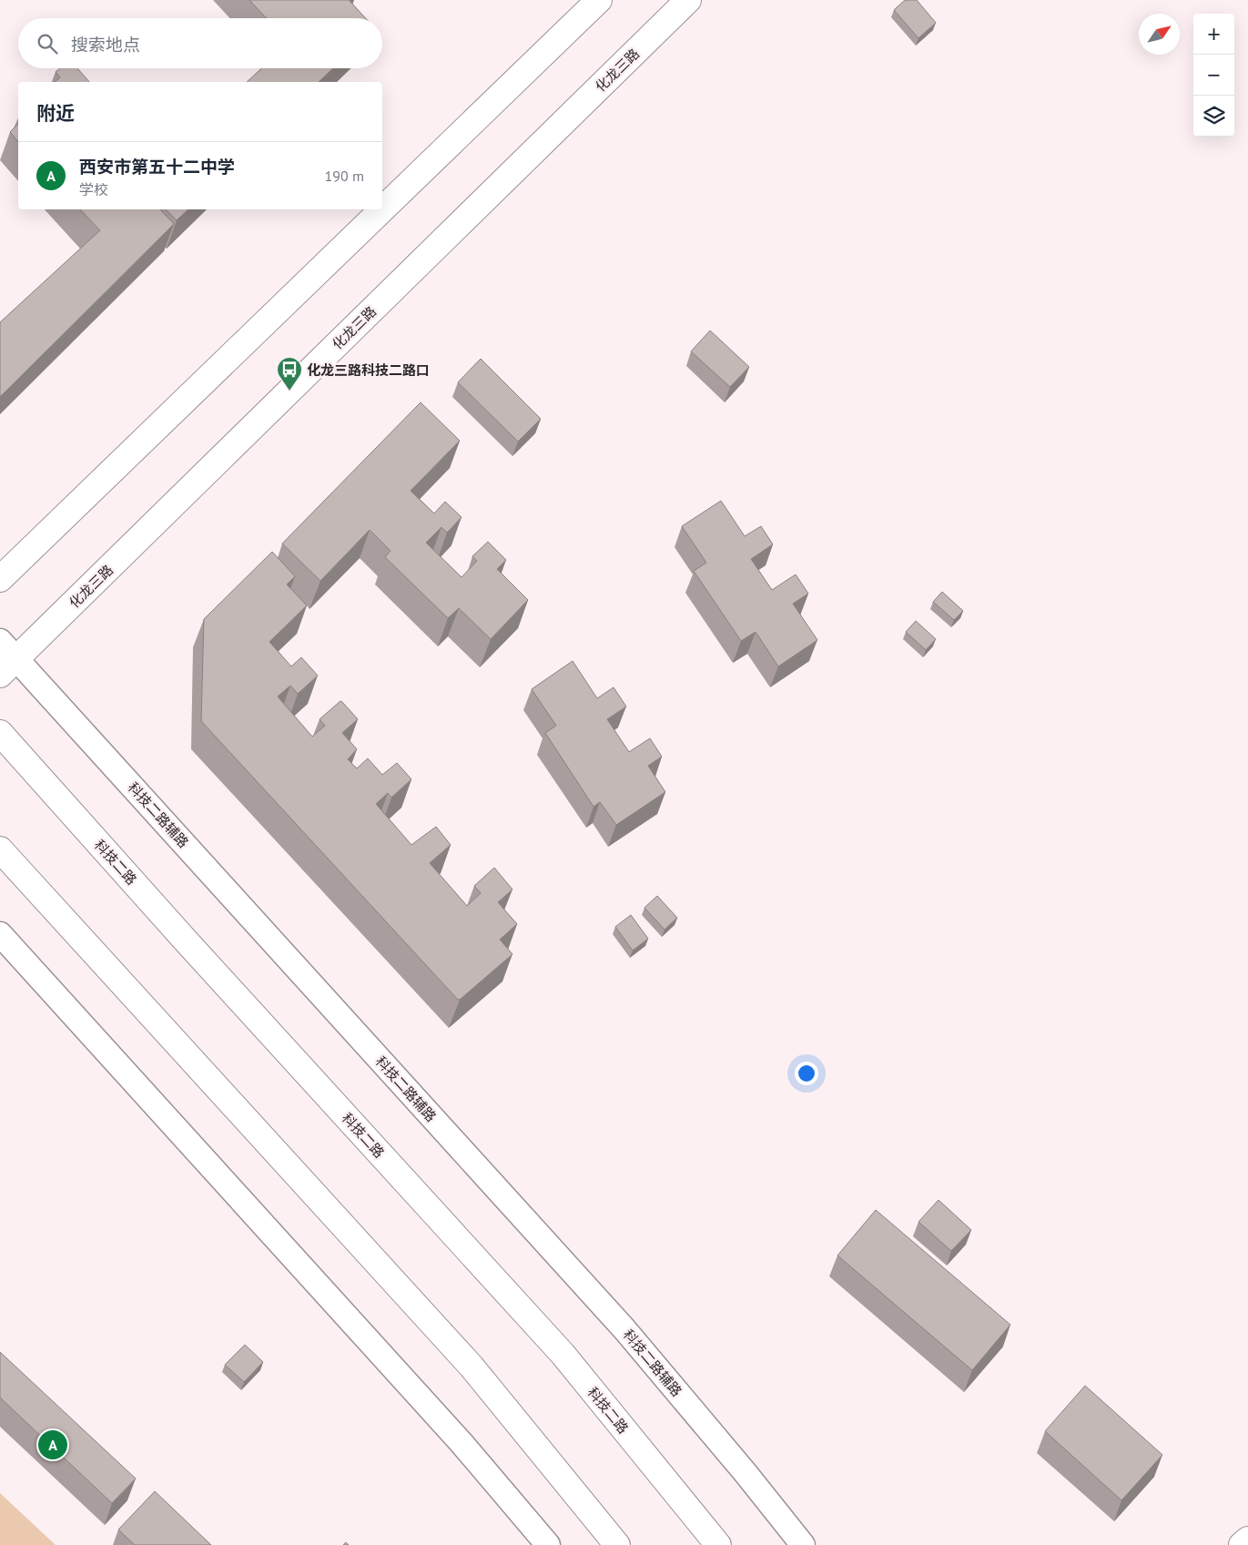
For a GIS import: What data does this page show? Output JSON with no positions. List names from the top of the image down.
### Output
{
  "streets": {
    "main road": ["化龙三路", "科技二路"],
    "street": ["科技二路辅路"]
  },
  "crossings": [
    ["化龙三路", "科技二路辅路"]
  ],
  "places": {
    "bus stop": ["化龙三路科技二路口"]
  },
  "north": "top right",
  "page": {
    "map_buttons": ["+", "−"],
    "search": "搜索地点",
    "heading": "附近",
    "list": [
      {
        "mark": "A",
        "name": "西安市第五十二中学",
        "note": "学校",
        "value": "190 m"
      }
    ],
    "pins": "A"
  }
}
